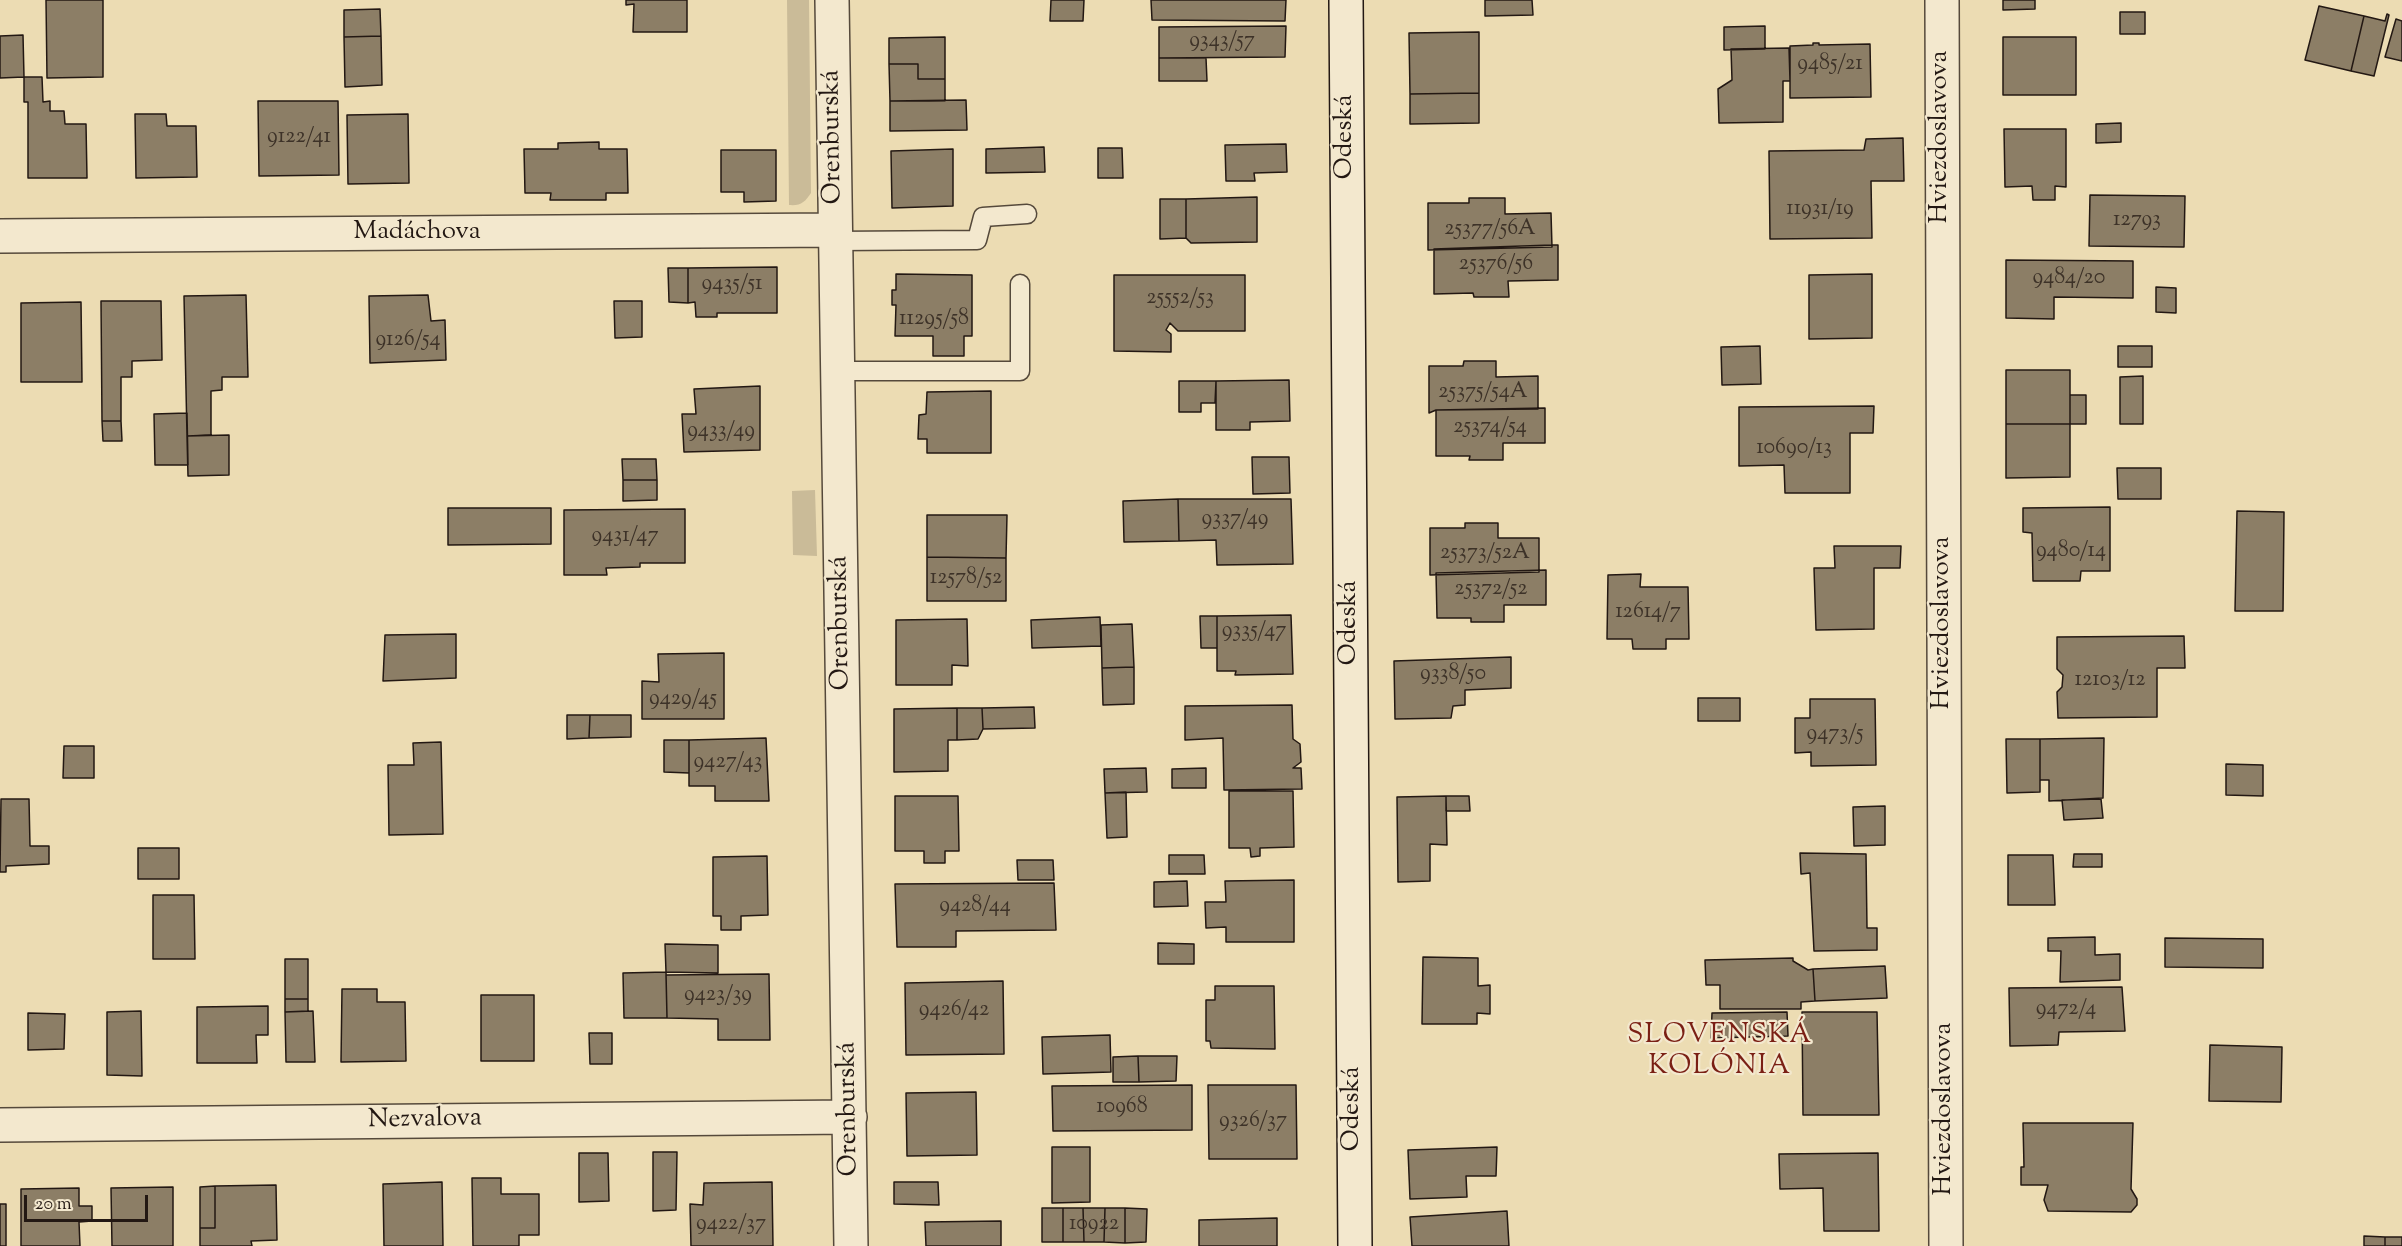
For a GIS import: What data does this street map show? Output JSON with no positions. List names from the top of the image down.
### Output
{
  "streets": {
    "street": [
      "Orenburská",
      "Odeská",
      "Hviezdoslavova",
      "Madáchova",
      "Nezvalova"
    ]
  },
  "crossings": [
    ["Orenburská", "Madáchova"],
    ["Orenburská", "Nezvalova"]
  ],
  "districts": ["SLOVENSKÁ KOLÓNIA"],
  "house_numbers": [
    "9343/57",
    "9485/21",
    "9122/41",
    "11931/19",
    "12793",
    "25377/56A",
    "25376/56",
    "9484/20",
    "9435/51",
    "25552/53",
    "11295/58",
    "9126/54",
    "25375/54A",
    "25374/54",
    "9433/49",
    "10690/13",
    "9337/49",
    "9431/47",
    "9480/14",
    "25373/52A",
    "12578/52",
    "25372/52",
    "12614/7",
    "9335/47",
    "9338/50",
    "12103/12",
    "9429/45",
    "9473/5",
    "9427/43",
    "9428/44",
    "9423/39",
    "9472/4",
    "9426/42",
    "10968",
    "9326/37",
    "9422/37",
    "10922"
  ],
  "scale_bar": "20 m"
}
